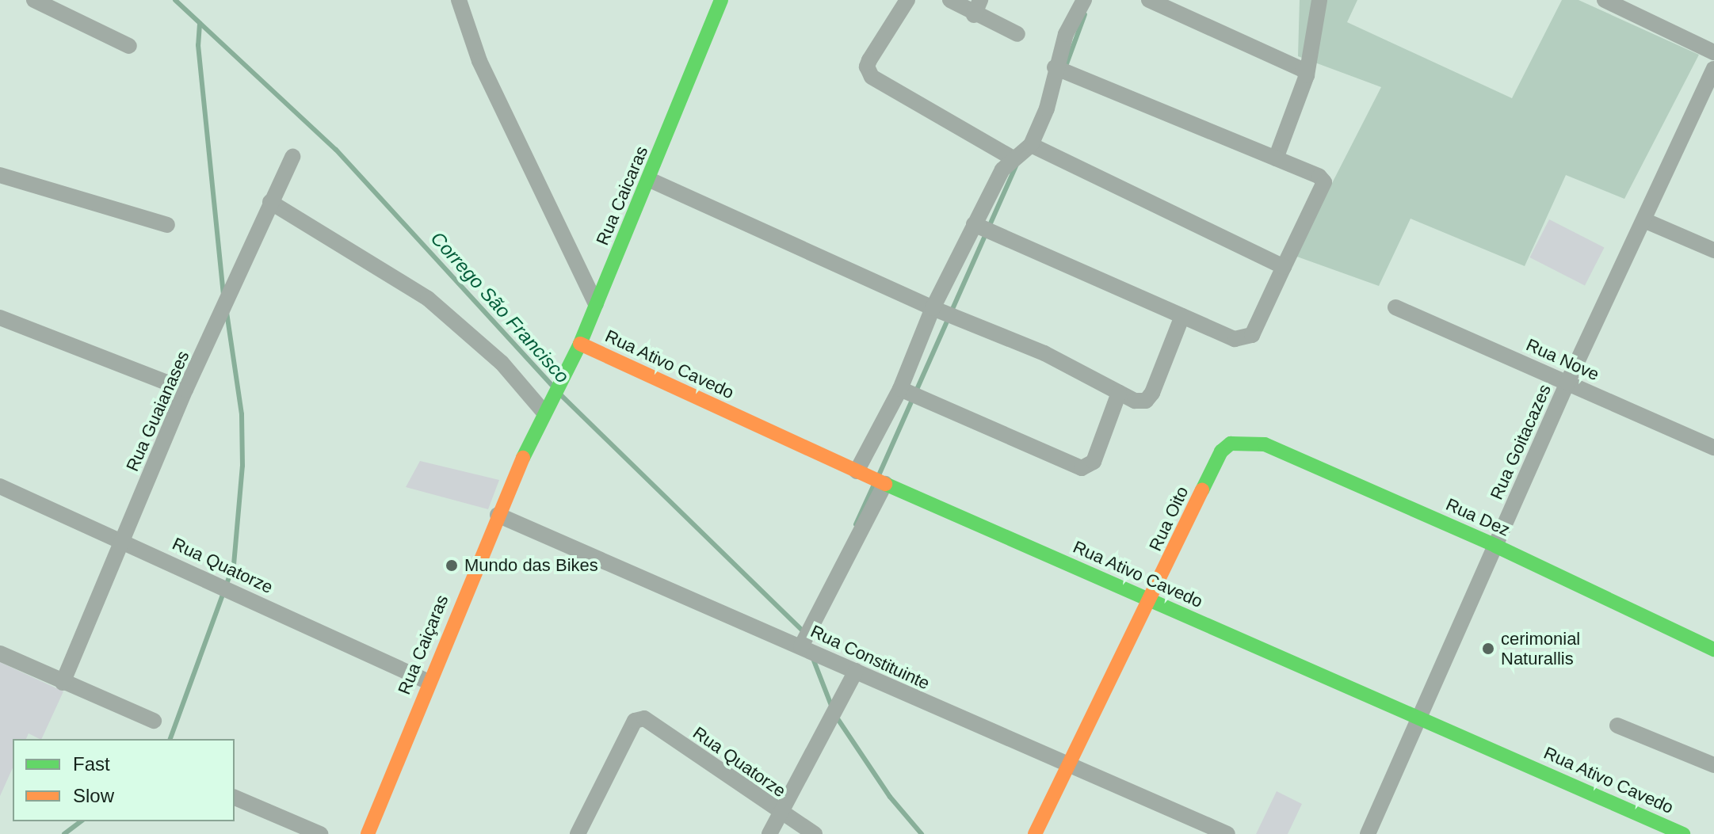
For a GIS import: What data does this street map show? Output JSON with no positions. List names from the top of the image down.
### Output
{
  "streets": {
    "street": [
      "Rua Caicaras",
      "Rua Nove",
      "Rua Ativo Cavedo",
      "Rua Guaianases",
      "Rua Goitacazes",
      "Rua Dez",
      "Rua Oito",
      "Rua Quatorze",
      "Rua Caiçaras",
      "Rua Constituinte"
    ]
  },
  "crossings": [
    ["Rua Caicaras", "Rua Ativo Cavedo"],
    ["Rua Caicaras", "Rua Caiçaras"],
    ["Rua Nove", "Rua Goitacazes"],
    ["Rua Ativo Cavedo", "Rua Goitacazes"],
    ["Rua Ativo Cavedo", "Rua Oito"],
    ["Rua Guaianases", "Rua Quatorze"],
    ["Rua Goitacazes", "Rua Dez"],
    ["Rua Dez", "Rua Oito"],
    ["Rua Oito", "Rua Constituinte"],
    ["Rua Quatorze", "Rua Caiçaras"],
    ["Rua Caiçaras", "Rua Constituinte"]
  ],
  "water": ["Corrego São Francisco"],
  "places": ["Mundo das Bikes", "cerimonial Naturallis"],
  "legend": ["Fast", "Slow"]
}
